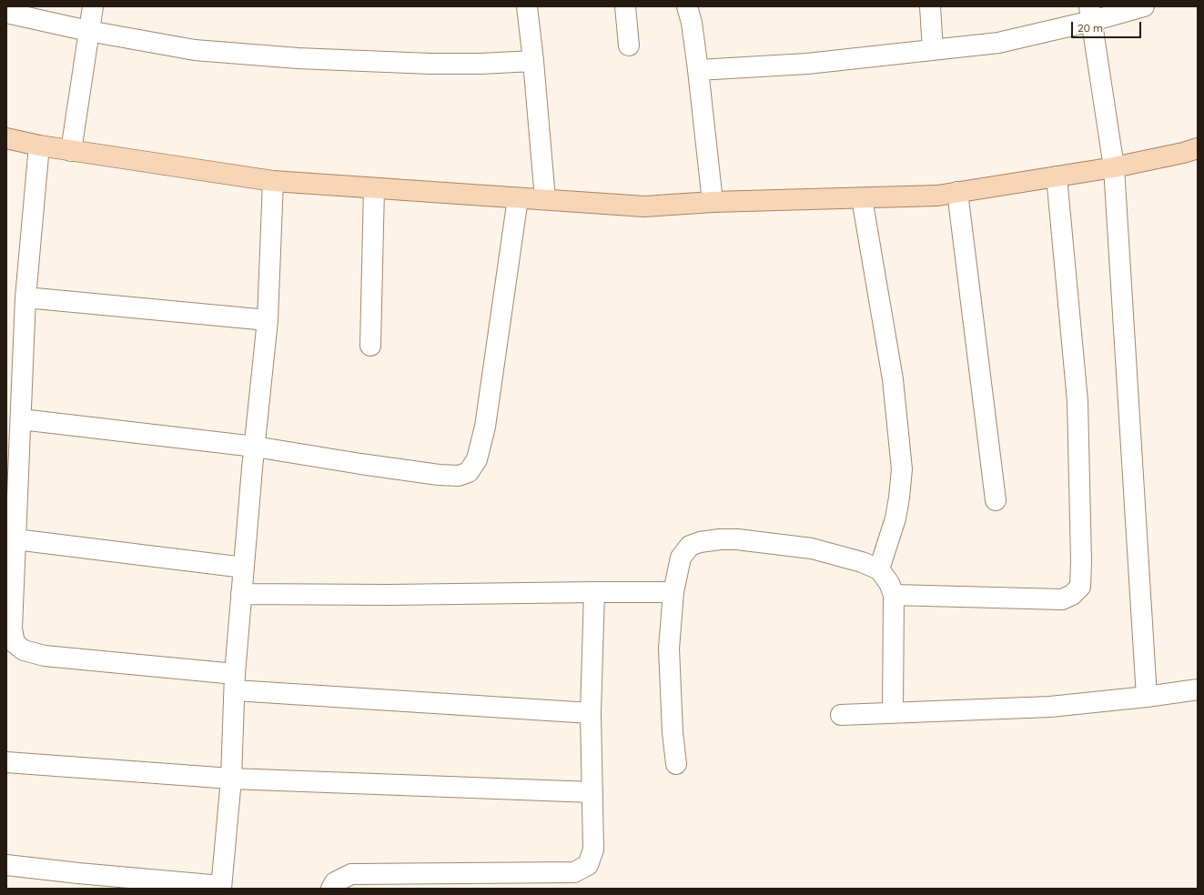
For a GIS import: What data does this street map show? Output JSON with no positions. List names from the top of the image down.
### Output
{
  "scale_bar": "20 m"
}
